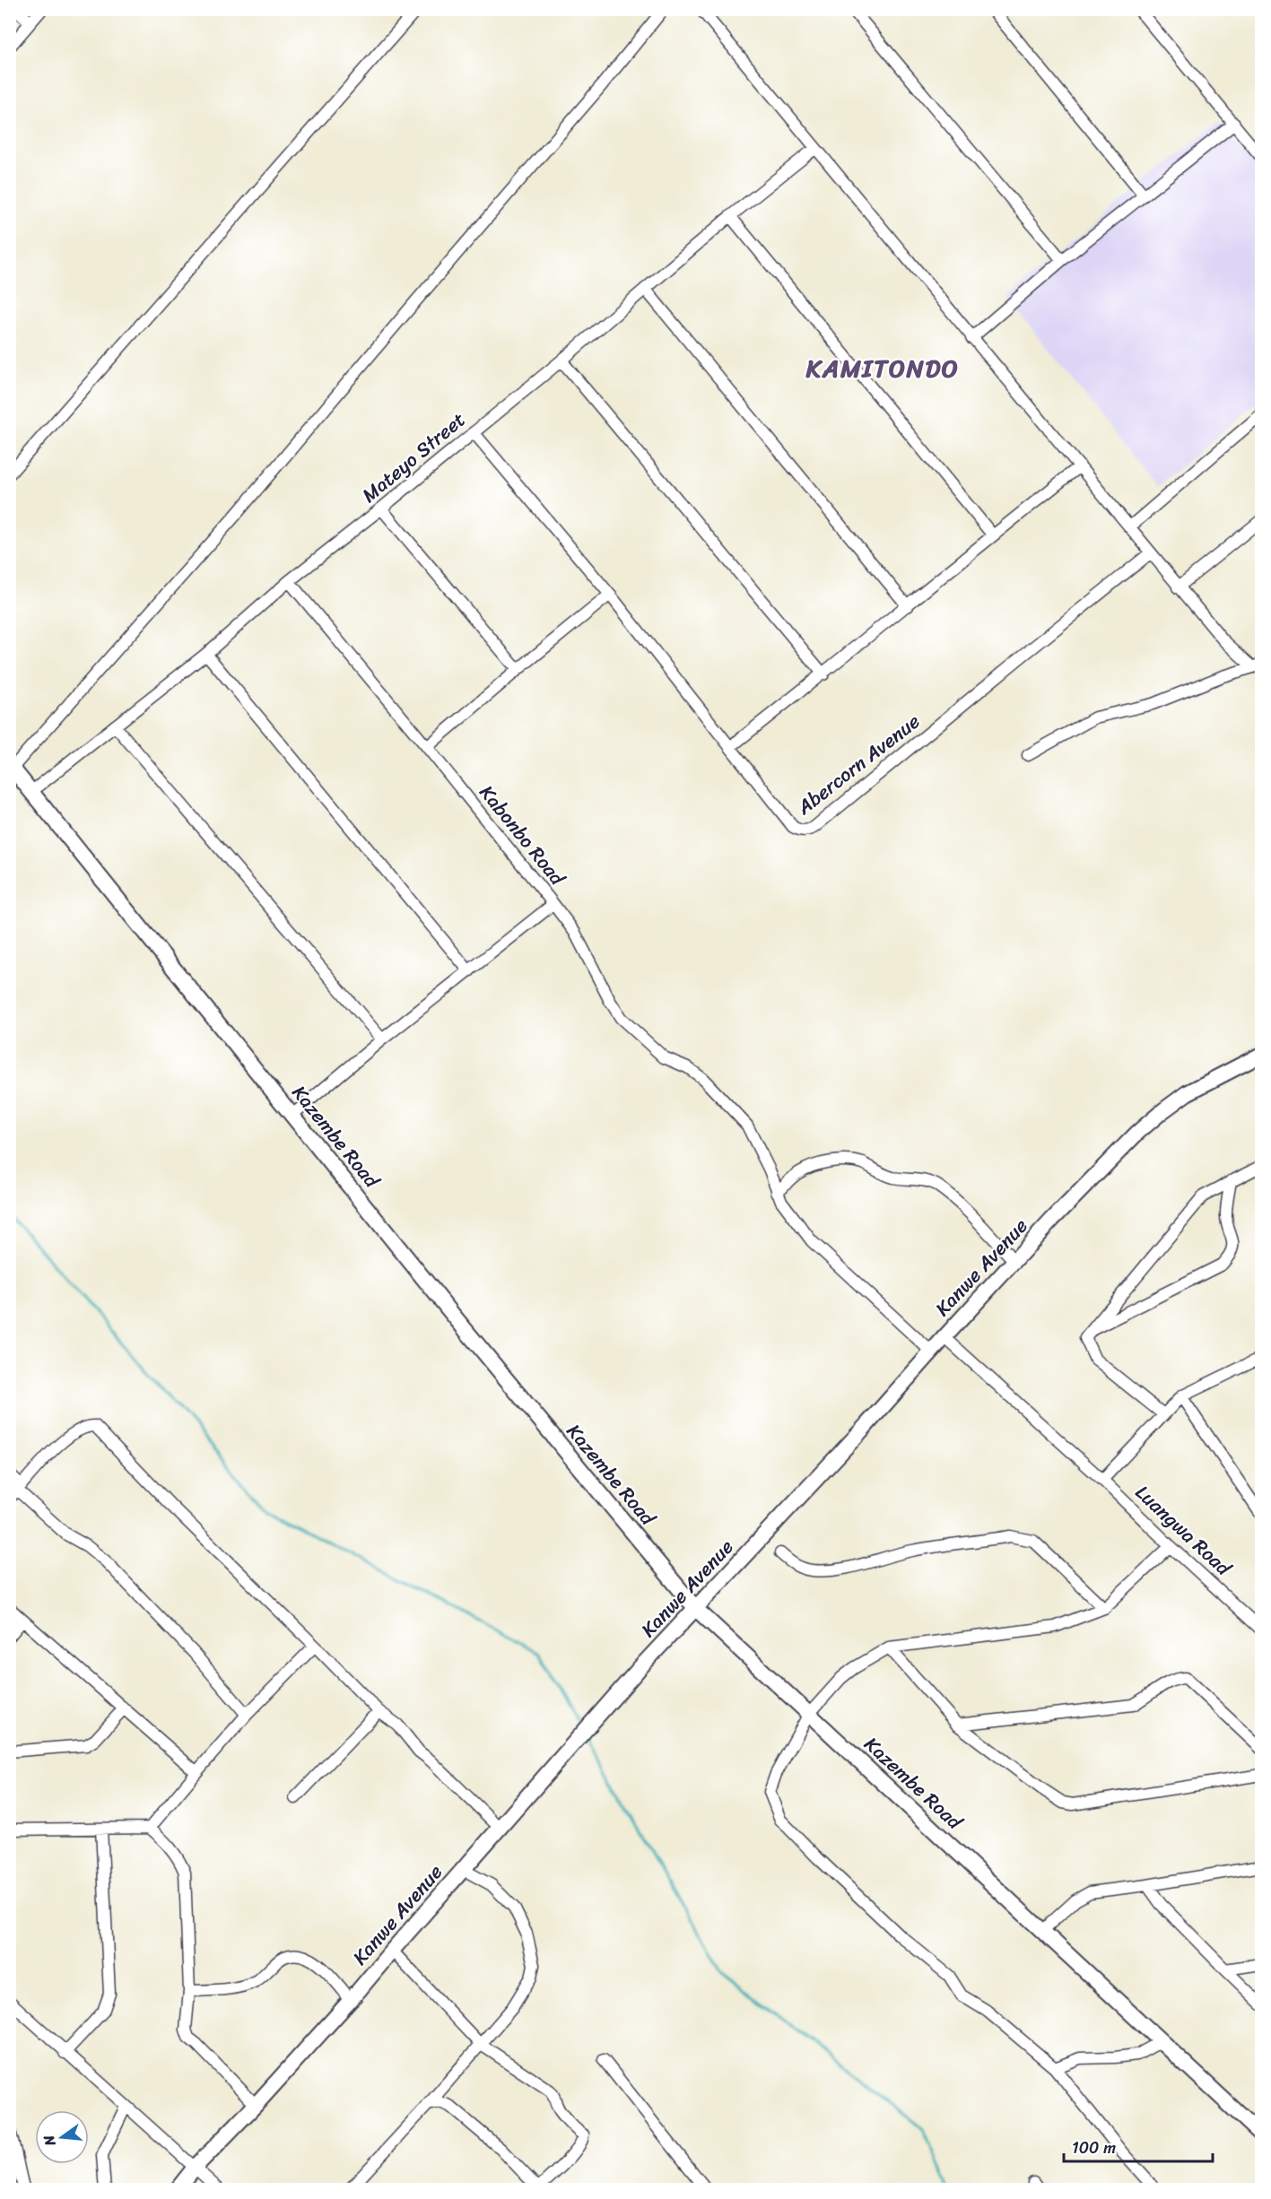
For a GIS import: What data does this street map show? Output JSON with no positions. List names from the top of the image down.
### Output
{
  "streets": {
    "main road": ["Kazembe Road", "Kanwe Avenue"],
    "street": [
      "Mateyo Street",
      "Abercorn Avenue",
      "Kabonbo Road",
      "Luangwa Road"
    ]
  },
  "crossings": [
    ["Mateyo Street", "Abercorn Avenue"],
    ["Mateyo Street", "Kabonbo Road"],
    ["Mateyo Street", "Kazembe Road"],
    ["Kabonbo Road", "Kazembe Road"],
    ["Kazembe Road", "Kanwe Avenue"],
    ["Kanwe Avenue", "Luangwa Road"]
  ],
  "districts": ["KAMITONDO"],
  "scale_bar": "100 m",
  "north": "left"
}
